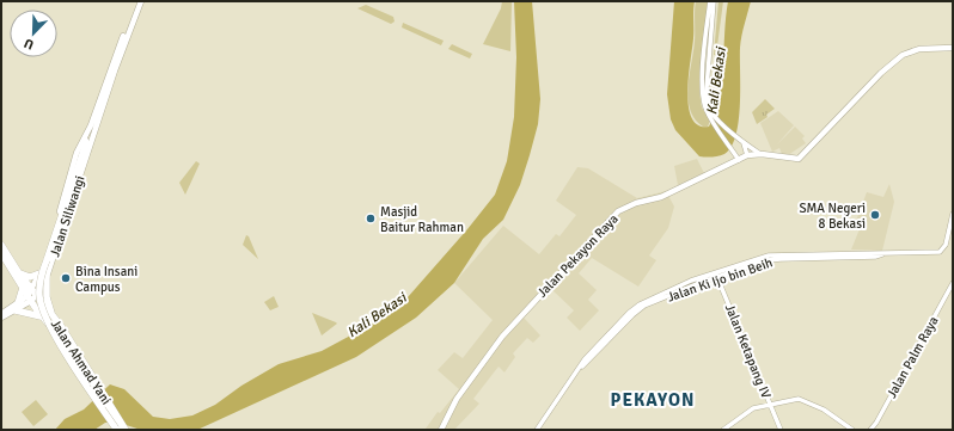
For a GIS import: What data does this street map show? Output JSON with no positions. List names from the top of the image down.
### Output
{
  "streets": {
    "highway": ["Jalan Ahmad Yani"],
    "main road": ["Jalan Siliwangi", "Jalan Pekayon Raya"],
    "street": ["Jalan Ki Ijo bin Beih", "Jalan Ketapang IV", "Jalan Palm Raya"]
  },
  "crossings": [
    ["Jalan Siliwangi", "Jalan Ahmad Yani"],
    ["Jalan Ki Ijo bin Beih", "Jalan Ketapang IV"]
  ],
  "districts": ["PEKAYON"],
  "water": ["Kali Bekasi"],
  "places": ["SMA Negeri 8 Bekasi", "Masjid Baitur Rahman", "Bina Insani Campus"],
  "north": "bottom left"
}
